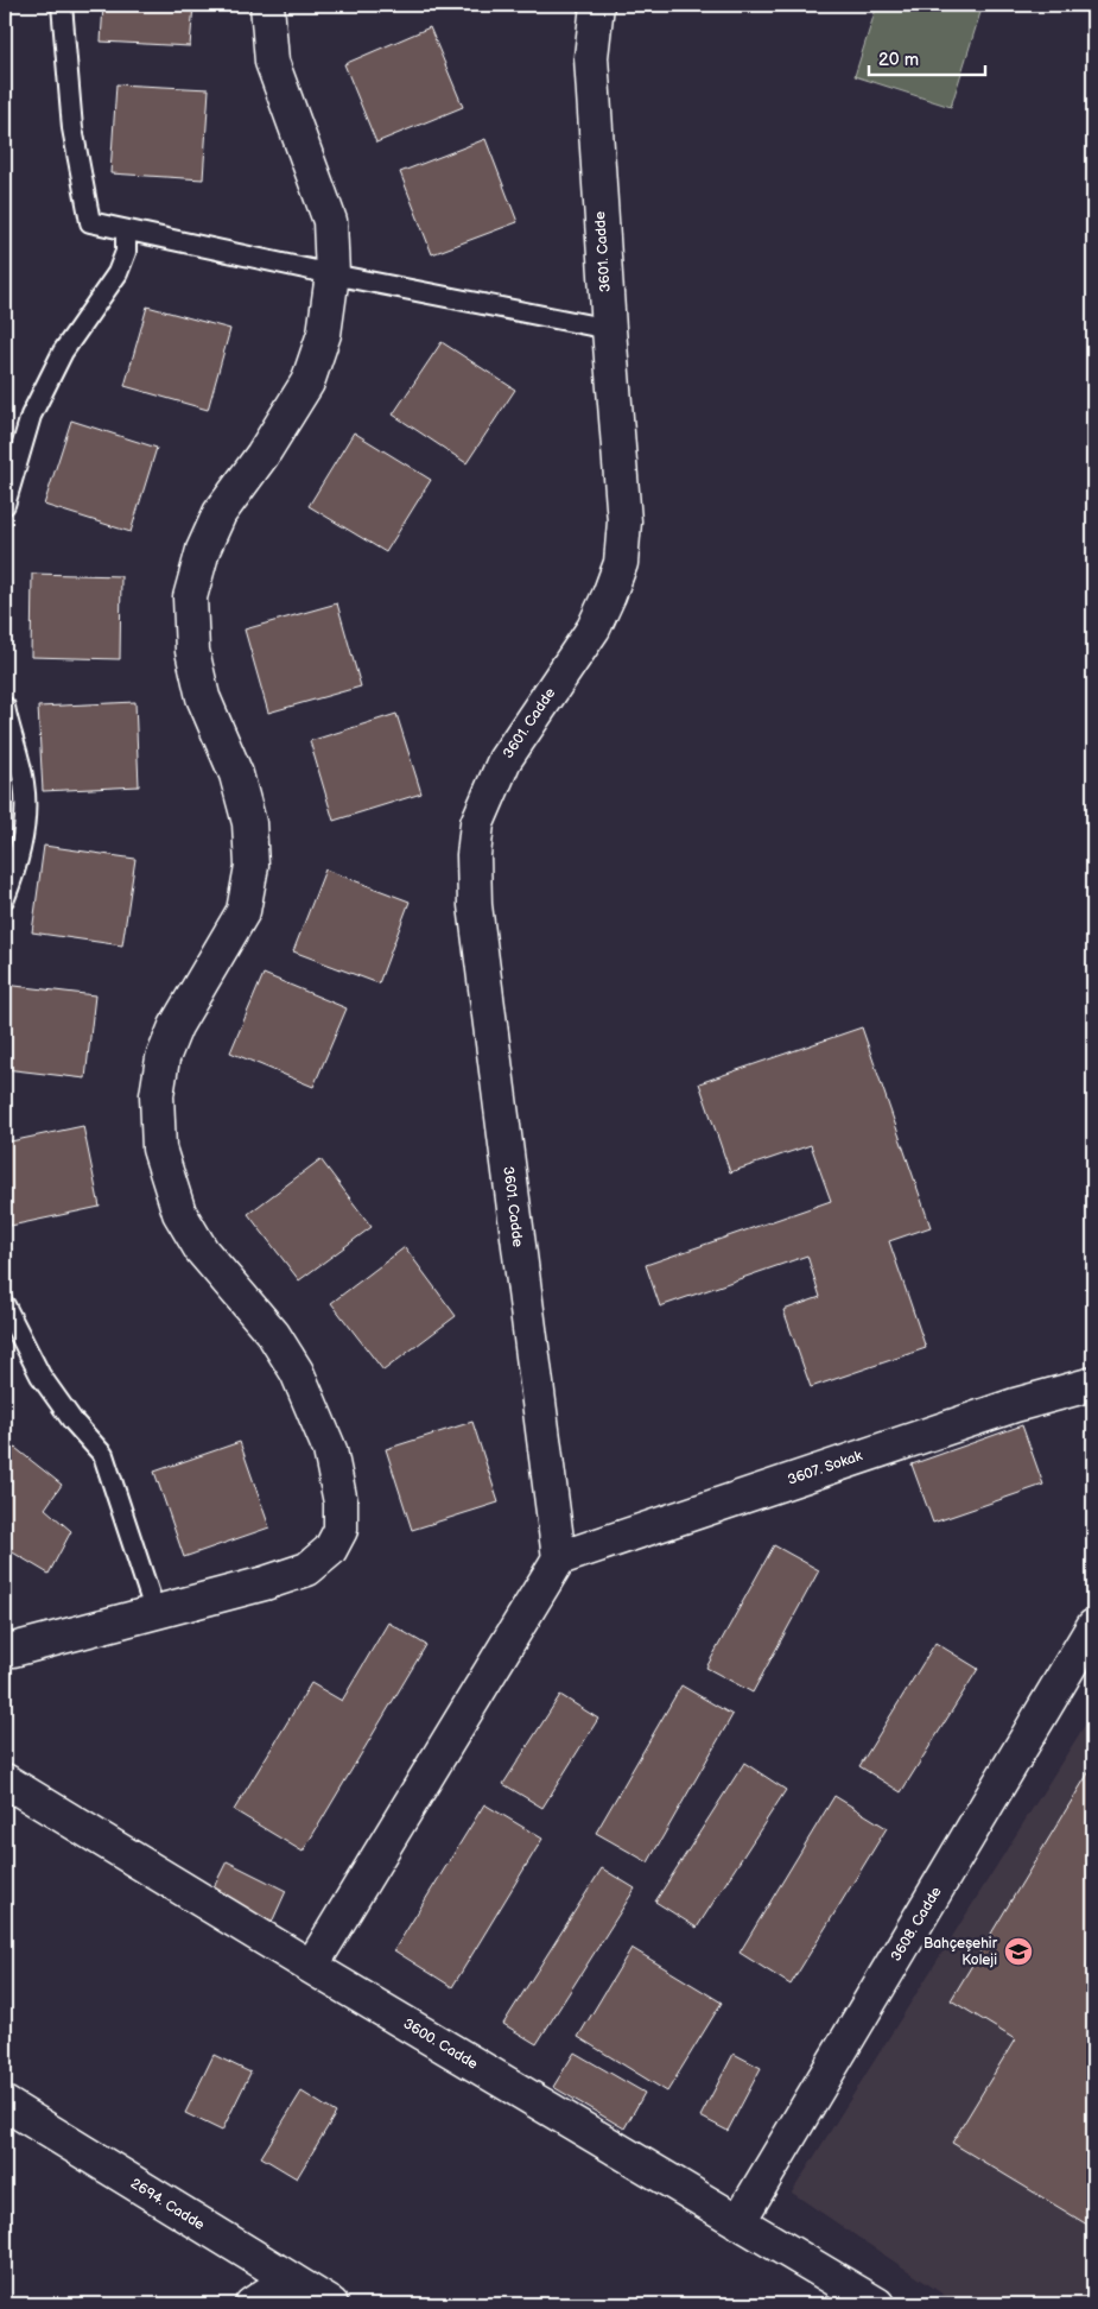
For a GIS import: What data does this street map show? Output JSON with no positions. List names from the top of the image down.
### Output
{
  "streets": {
    "street": [
      "3601. Cadde",
      "3607. Sokak",
      "3608. Cadde",
      "3600. Cadde",
      "2694. Cadde"
    ]
  },
  "crossings": [
    ["3601. Cadde", "3607. Sokak"],
    ["3608. Cadde", "3600. Cadde"]
  ],
  "places": {
    "school or university": ["Bahçeşehir Koleji"]
  },
  "scale_bar": "20 m"
}
